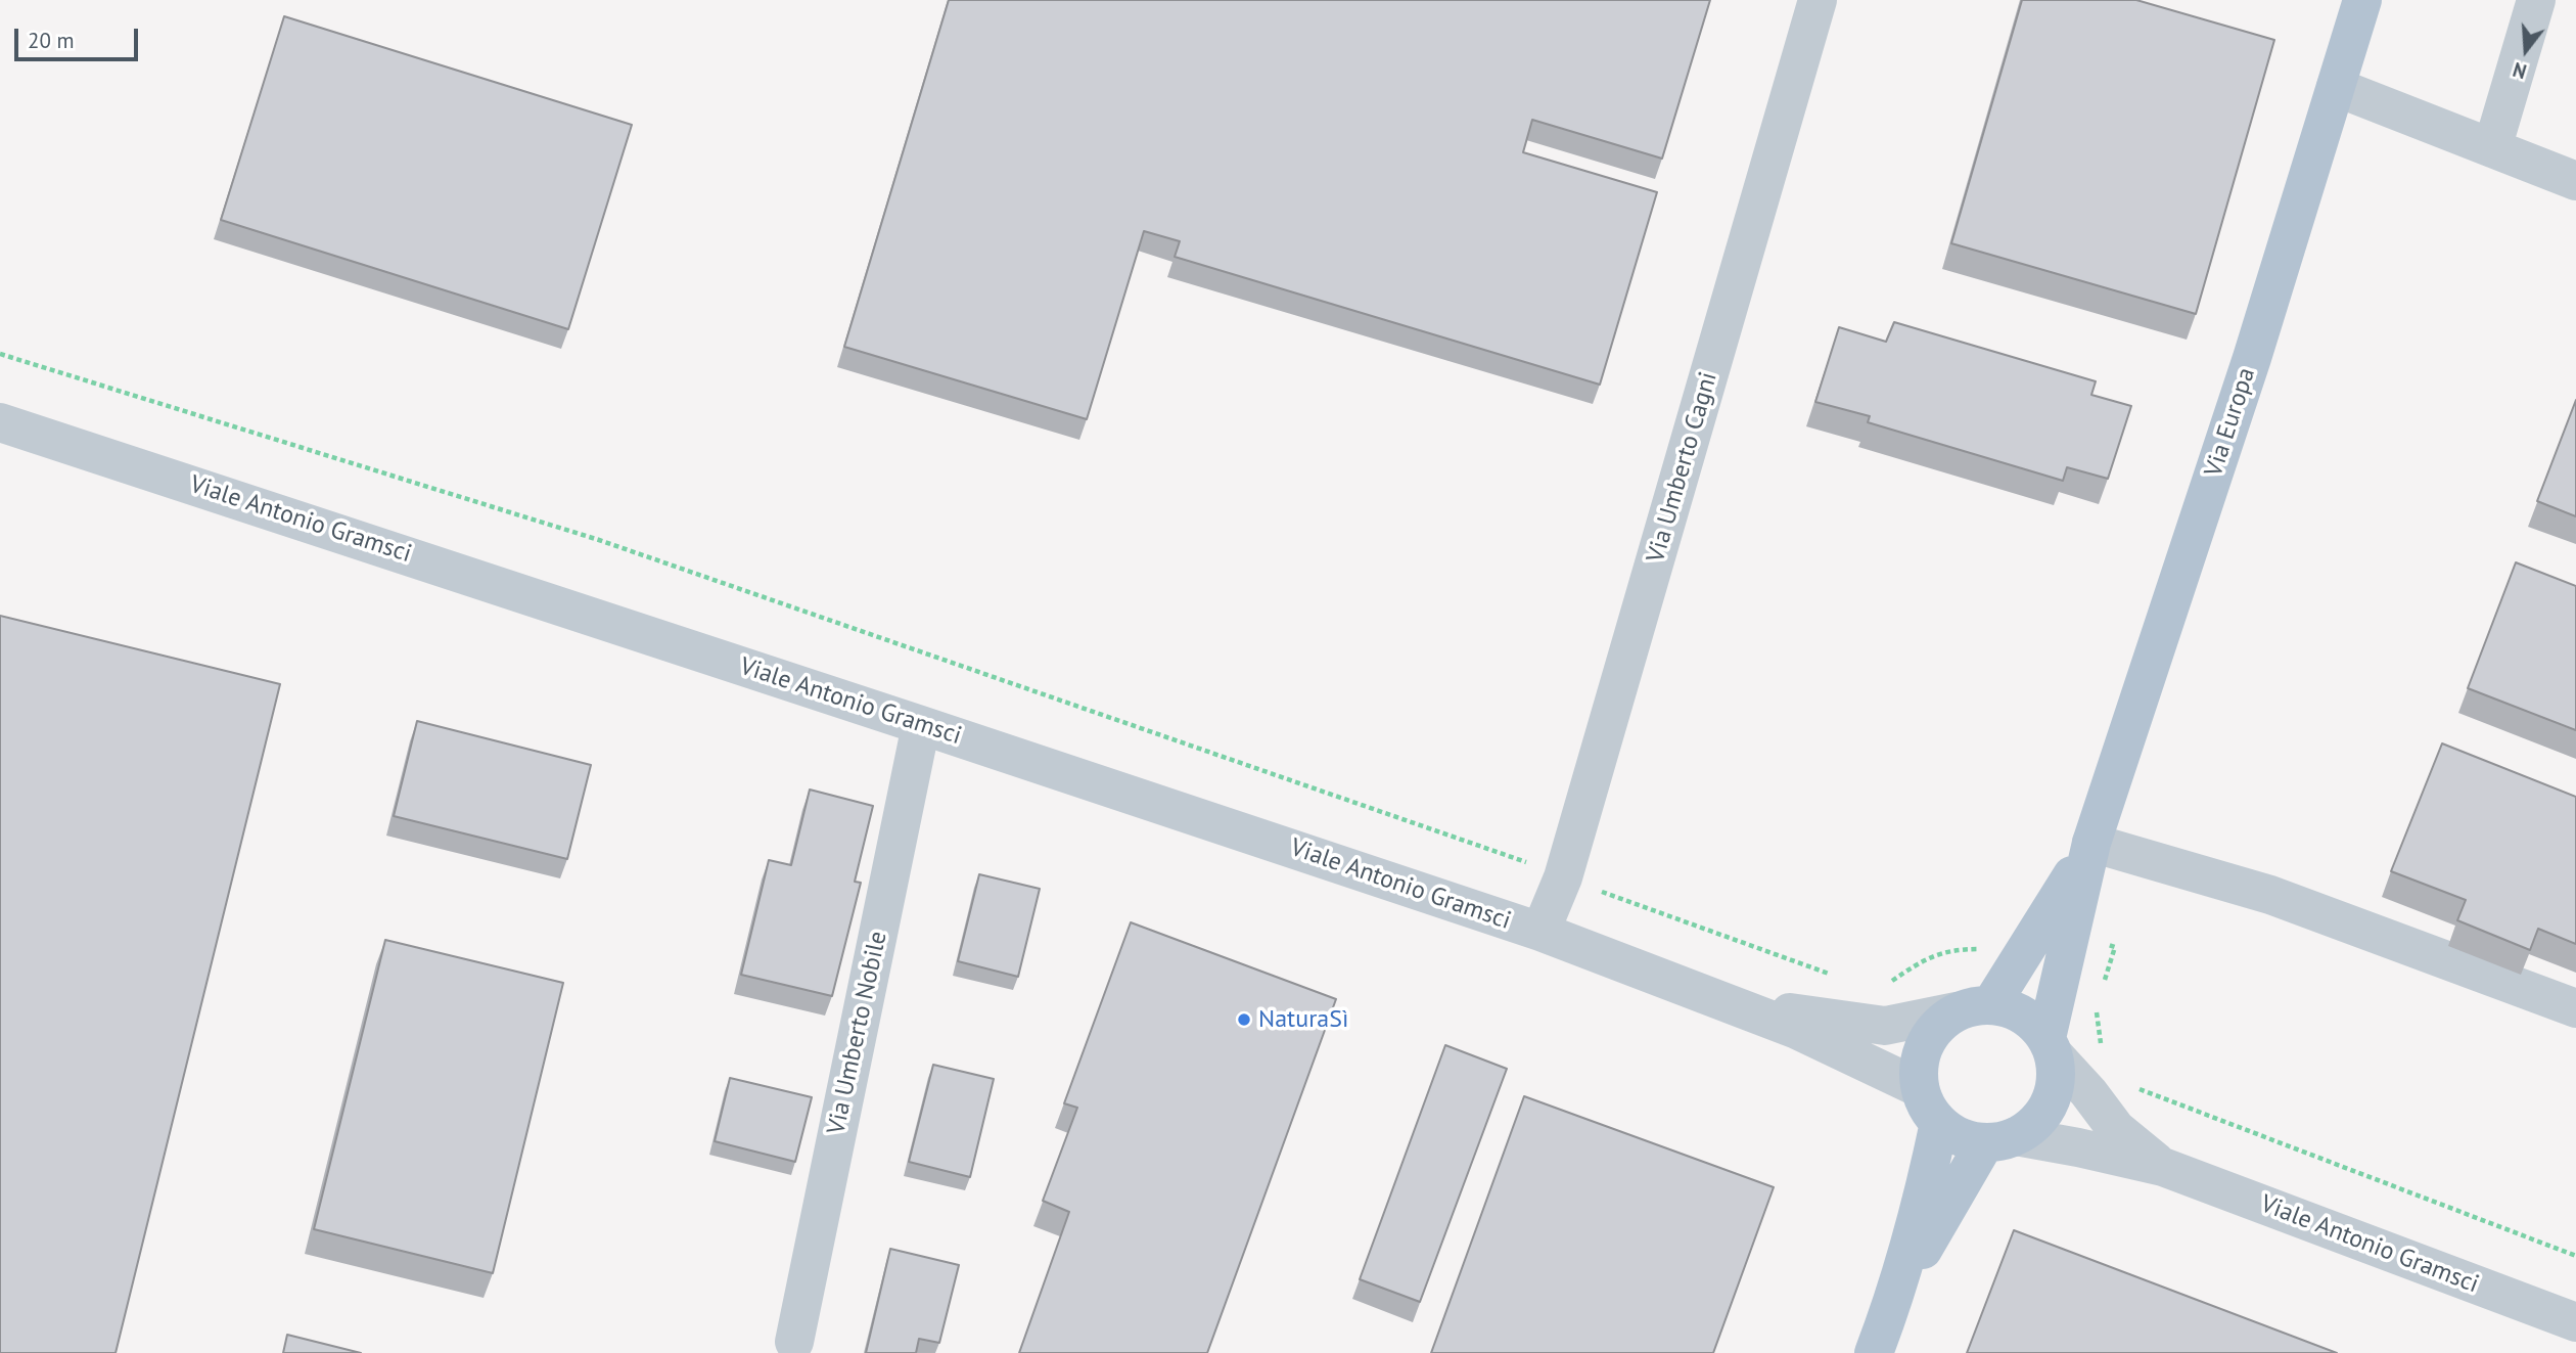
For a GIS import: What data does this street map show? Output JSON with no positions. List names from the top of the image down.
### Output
{
  "streets": {
    "main road": ["Via Europa"],
    "street": ["Via Umberto Cagni", "Viale Antonio Gramsci", "Via Umberto Nobile"]
  },
  "crossings": [
    ["Via Europa", "Viale Antonio Gramsci"],
    ["Via Umberto Cagni", "Viale Antonio Gramsci"],
    ["Viale Antonio Gramsci", "Via Umberto Nobile"]
  ],
  "places": ["NaturaSì"],
  "scale_bar": "20 m",
  "north": "bottom"
}
